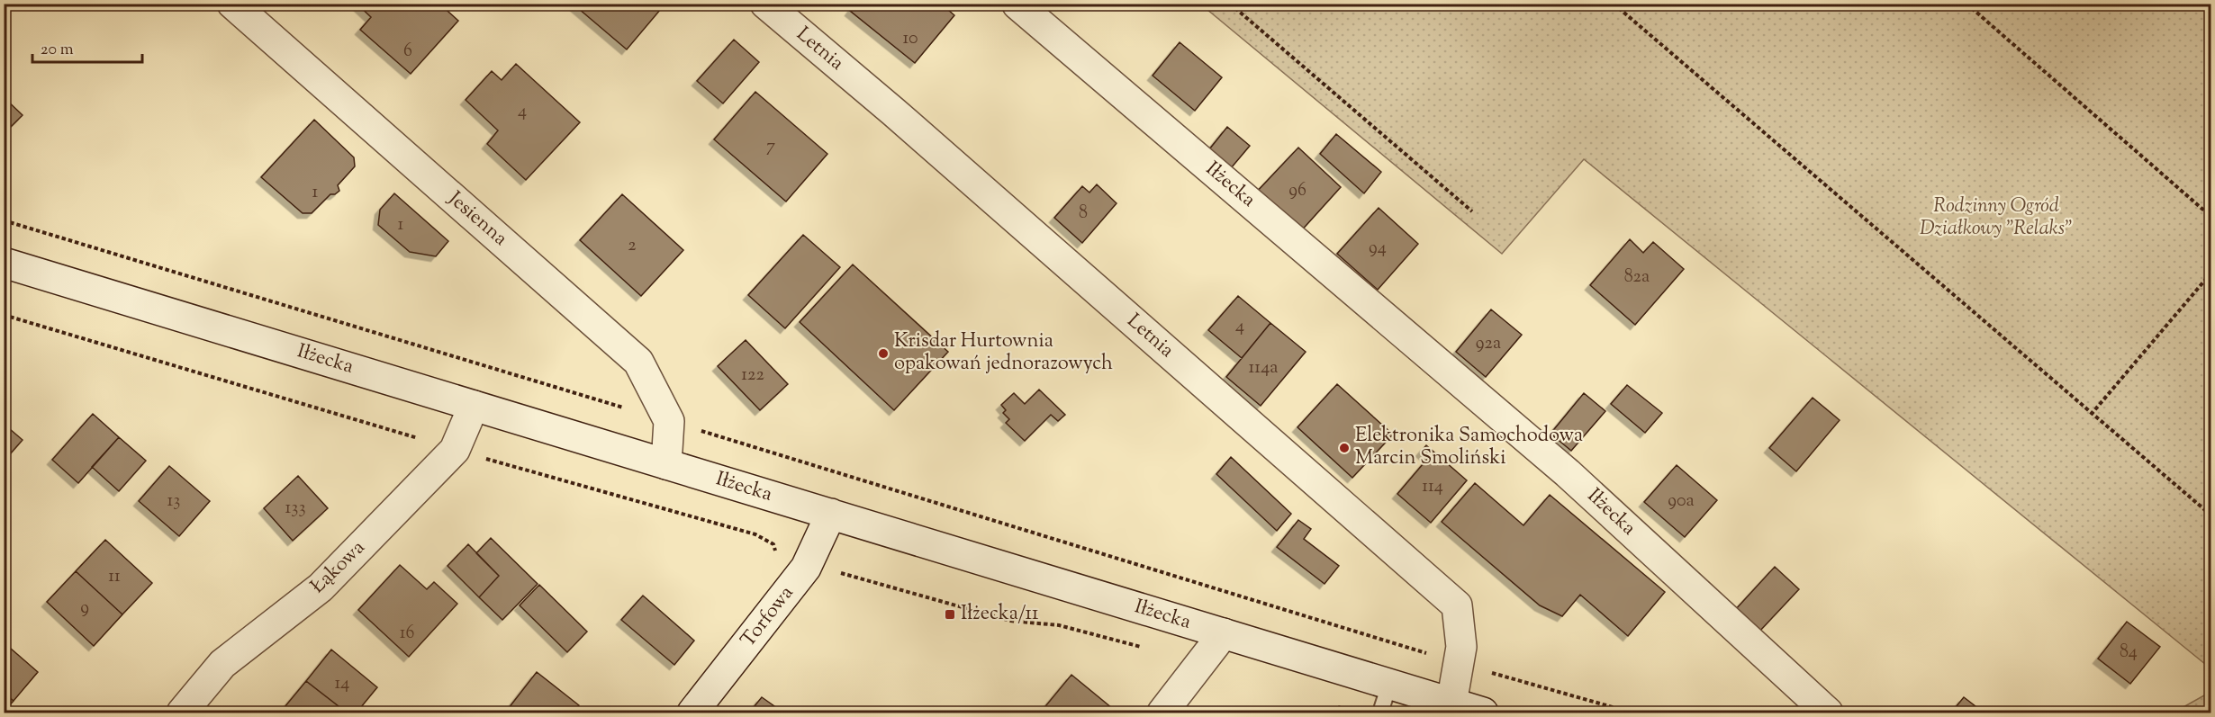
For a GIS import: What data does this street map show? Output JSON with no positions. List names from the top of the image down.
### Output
{
  "streets": {
    "street": [
      "Letnia",
      "Iłżecka",
      "Jesienna",
      "Łąkowa",
      "Torfowa"
    ]
  },
  "crossings": [
    ["Letnia", "Iłżecka"],
    ["Iłżecka", "Łąkowa"],
    ["Iłżecka", "Torfowa"]
  ],
  "parks": ["Rodzinny Ogród Działkowy \"Relaks\""],
  "places": {
    "other": ["Krisdar Hurtownia opakowań jednorazowych", "Elektronika Samochodowa Marcin Smoliński"],
    "transit": ["Iłżecka/11"]
  },
  "house_numbers": [
    "10",
    "6",
    "4",
    "7",
    "96",
    "1",
    "8",
    "1",
    "2",
    "94",
    "82a",
    "4",
    "92a",
    "114a",
    "122",
    "114",
    "13",
    "90a",
    "133",
    "11",
    "9",
    "16",
    "84",
    "14"
  ],
  "scale_bar": "20 m"
}
